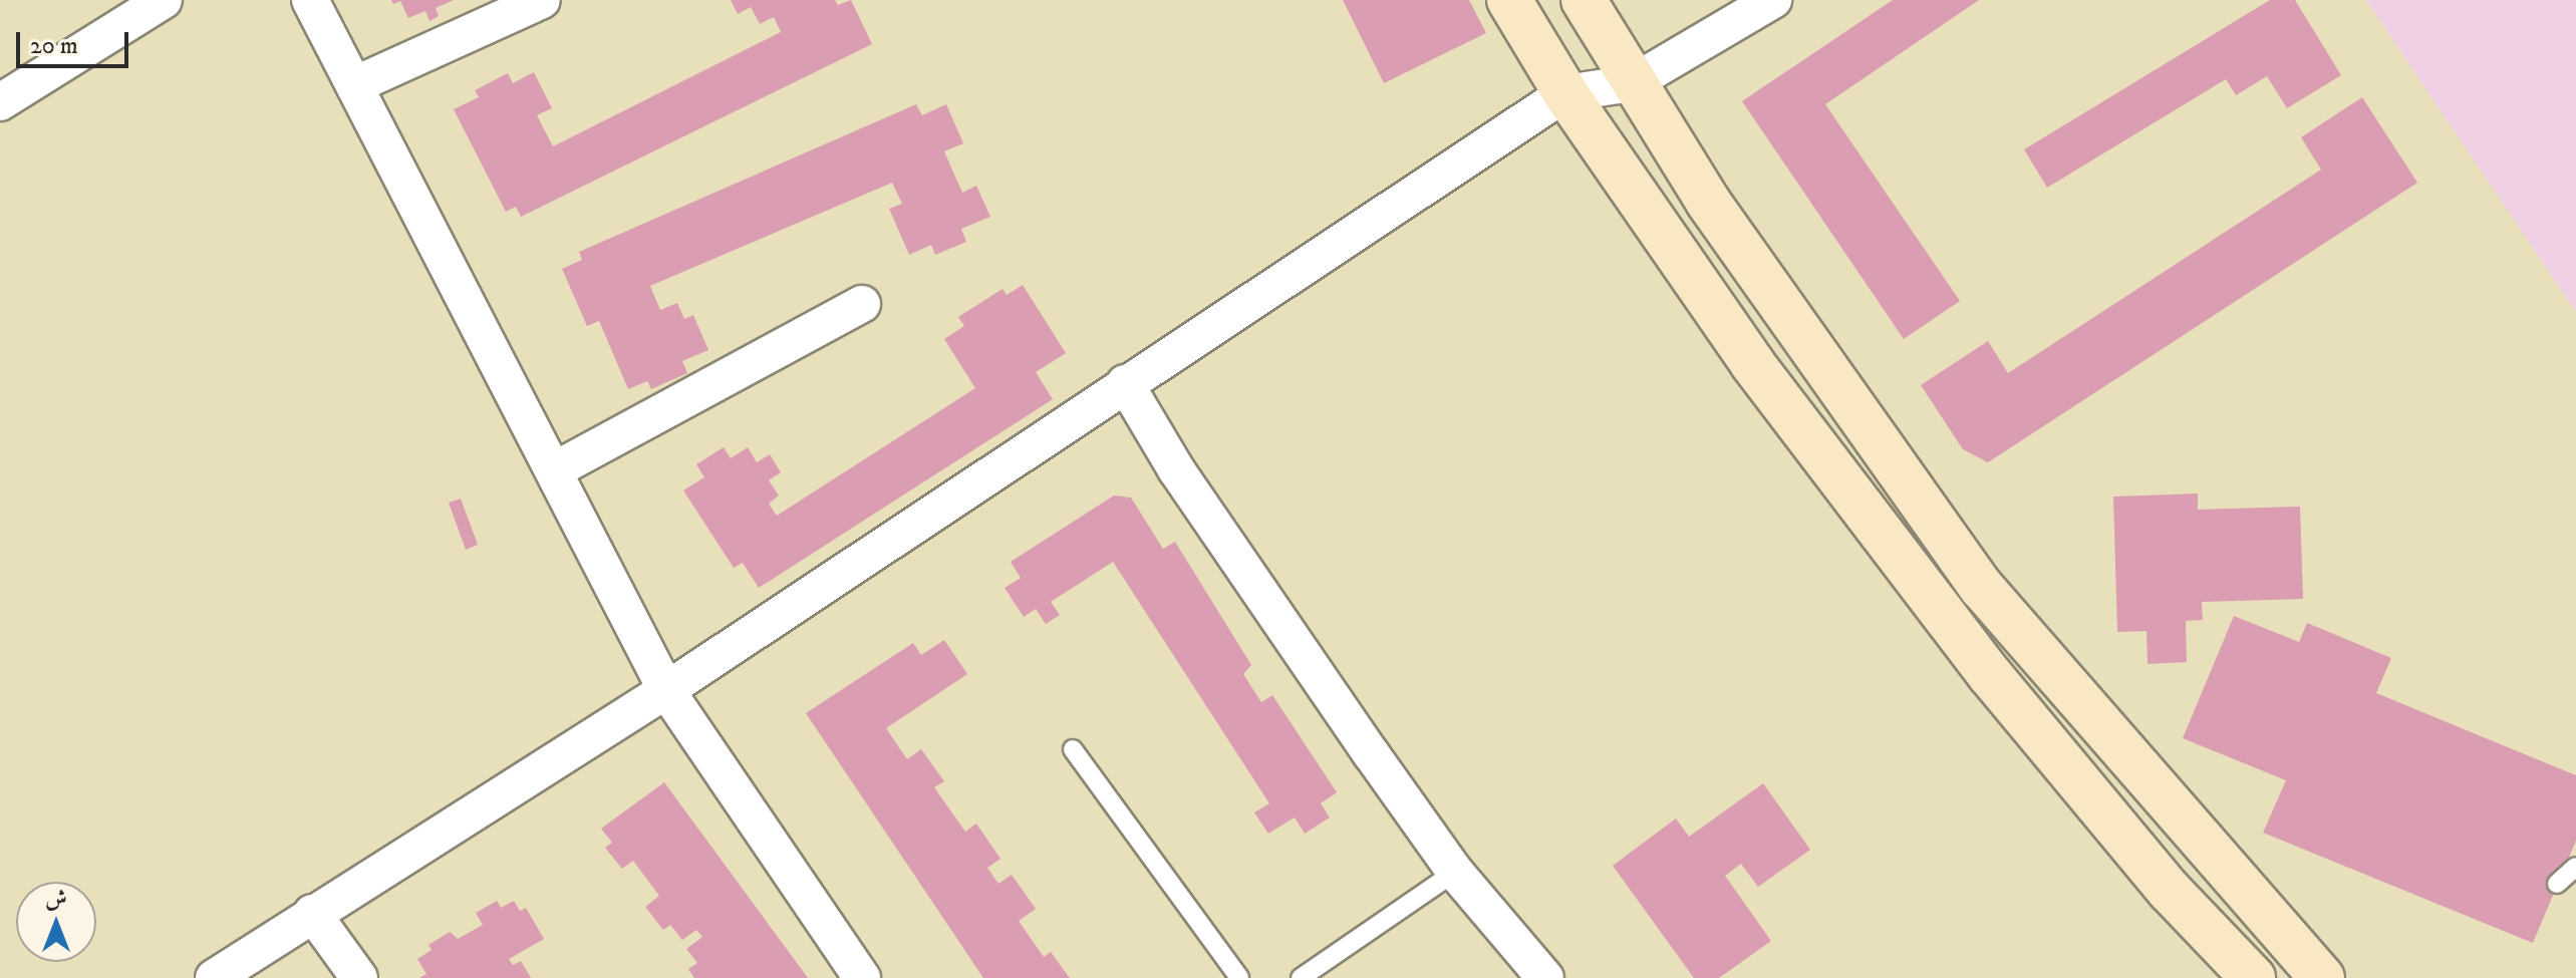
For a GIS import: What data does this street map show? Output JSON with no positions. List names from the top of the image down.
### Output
{
  "scale_bar": "20 m",
  "north": "top"
}
